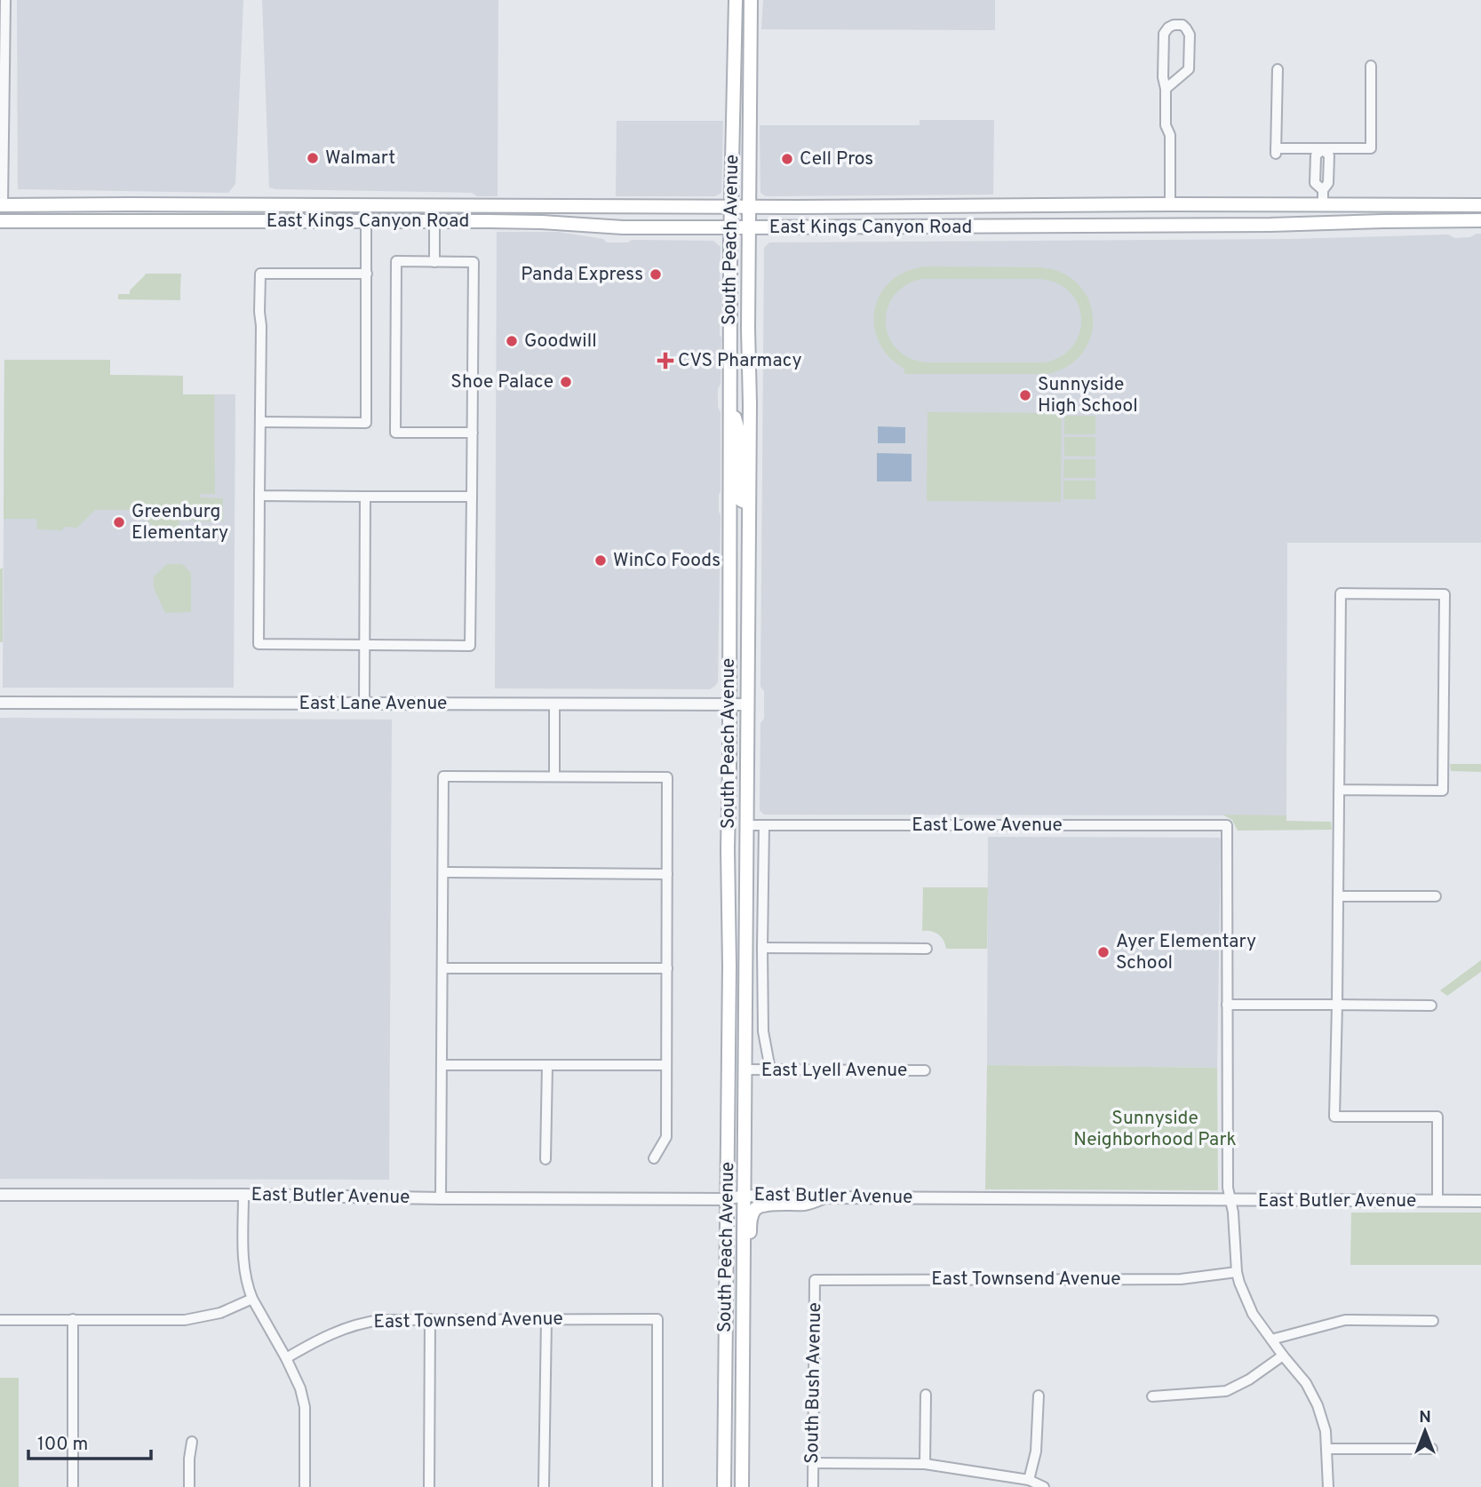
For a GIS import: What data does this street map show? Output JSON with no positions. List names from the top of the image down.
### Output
{
  "streets": {
    "main road": ["East Kings Canyon Road", "South Peach Avenue"],
    "street": [
      "East Lane Avenue",
      "East Lowe Avenue",
      "East Lyell Avenue",
      "East Butler Avenue",
      "East Townsend Avenue",
      "South Bush Avenue"
    ]
  },
  "crossings": [
    ["East Kings Canyon Road", "South Peach Avenue"],
    ["South Peach Avenue", "East Lane Avenue"],
    ["South Peach Avenue", "East Lowe Avenue"],
    ["South Peach Avenue", "East Lyell Avenue"],
    ["South Peach Avenue", "East Butler Avenue"],
    ["East Townsend Avenue", "South Bush Avenue"]
  ],
  "parks": ["Sunnyside Neighborhood Park"],
  "places": {
    "other": [
      "Walmart",
      "Cell Pros",
      "Panda Express",
      "Goodwill",
      "Shoe Palace",
      "Sunnyside High School",
      "Greenburg Elementary",
      "WinCo Foods",
      "Ayer Elementary School"
    ],
    "health": ["CVS Pharmacy"]
  },
  "scale_bar": "100 m",
  "north": "top"
}
